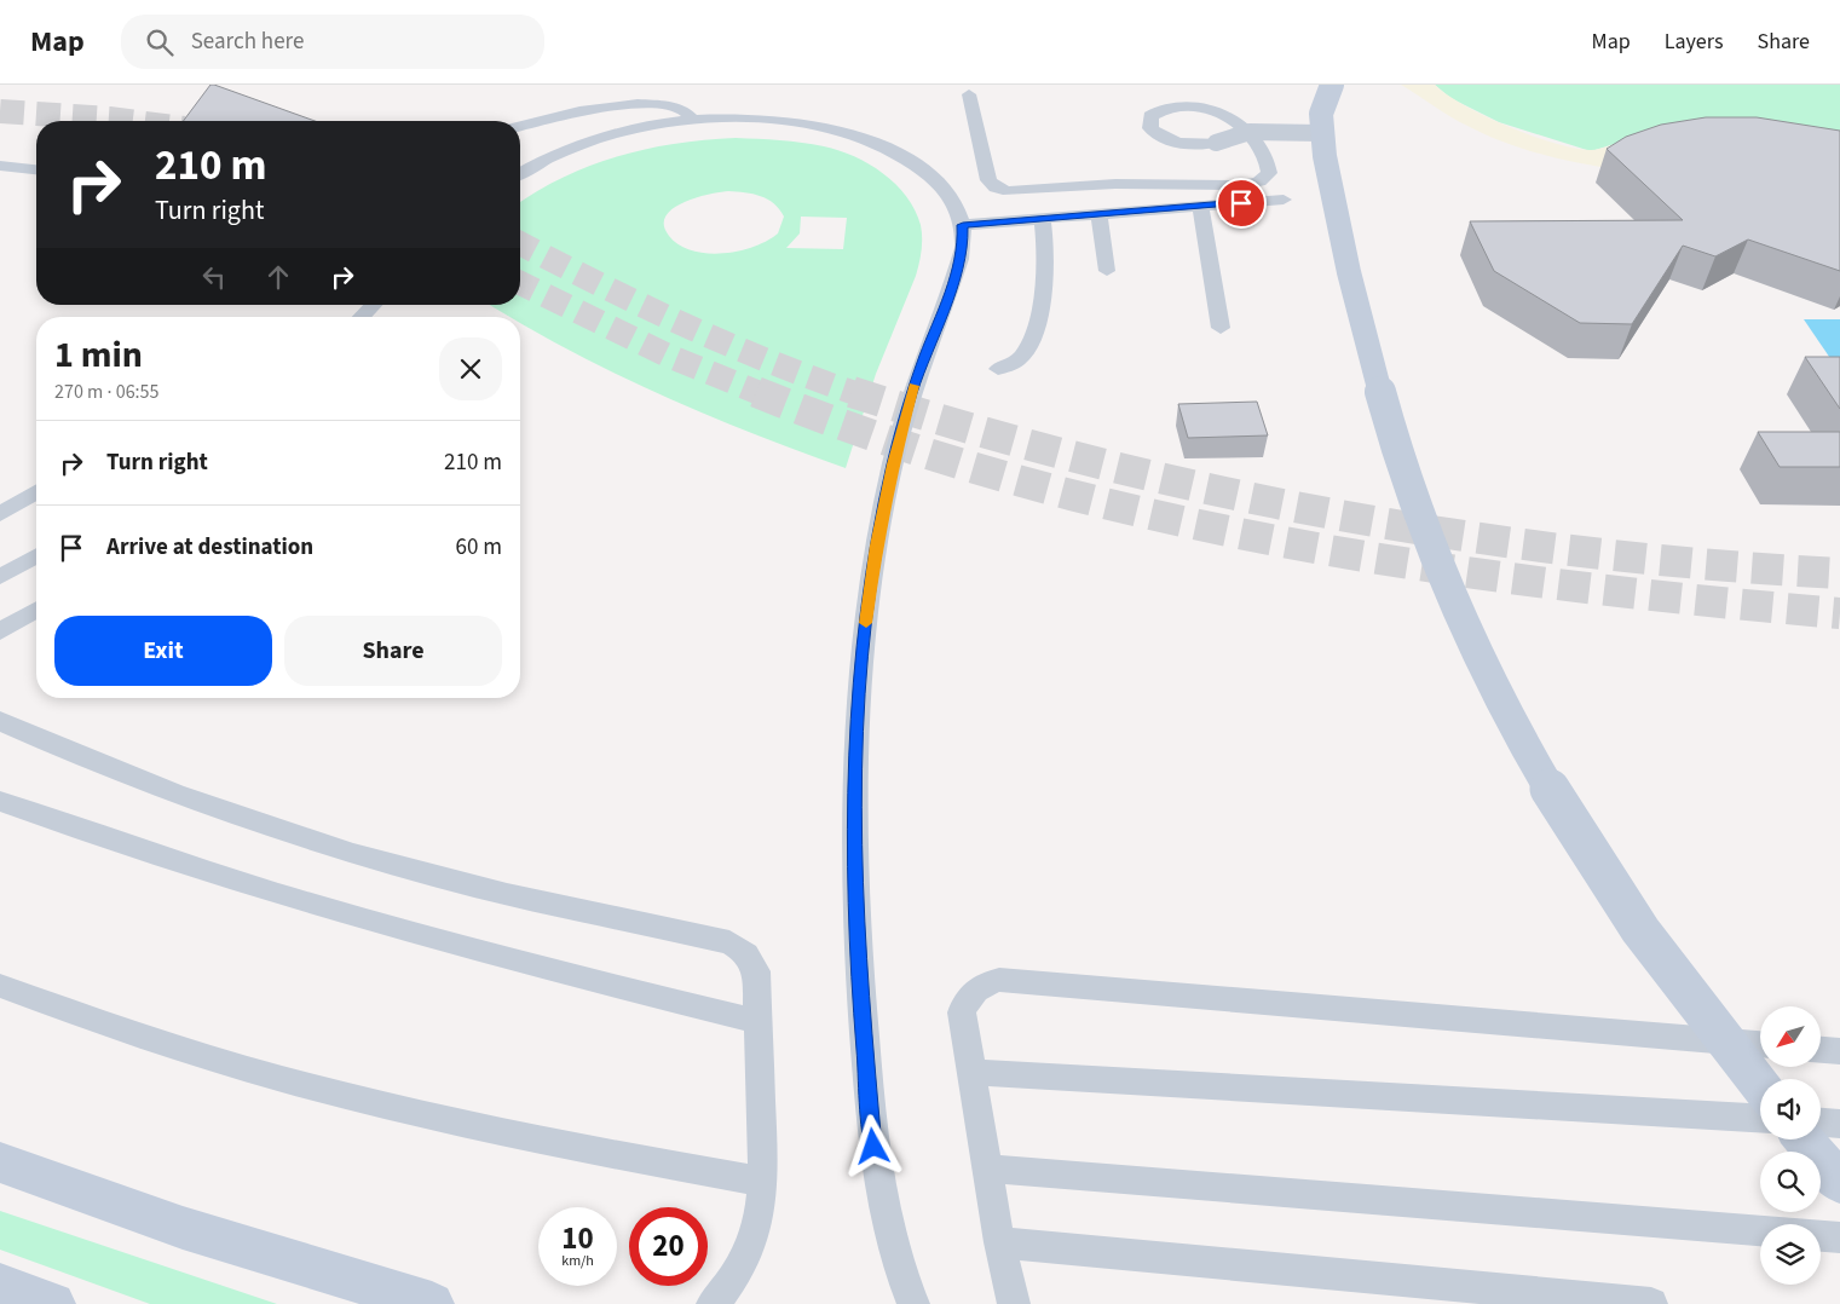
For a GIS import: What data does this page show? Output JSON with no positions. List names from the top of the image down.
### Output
{
  "north": "bottom left",
  "page": {
    "header": "Map",
    "search": "Search here",
    "nav": ["Map", "Layers", "Share"],
    "turn": ["210 m", "Turn right"],
    "heading": ["1 min", "270 m · 06:55"],
    "list": [
      {
        "name": "Turn right",
        "value": "210 m"
      },
      {
        "name": "Arrive at destination",
        "value": "60 m"
      }
    ],
    "buttons": ["Exit", "Share"],
    "speed": "10 km/h",
    "limit": "20"
  }
}
